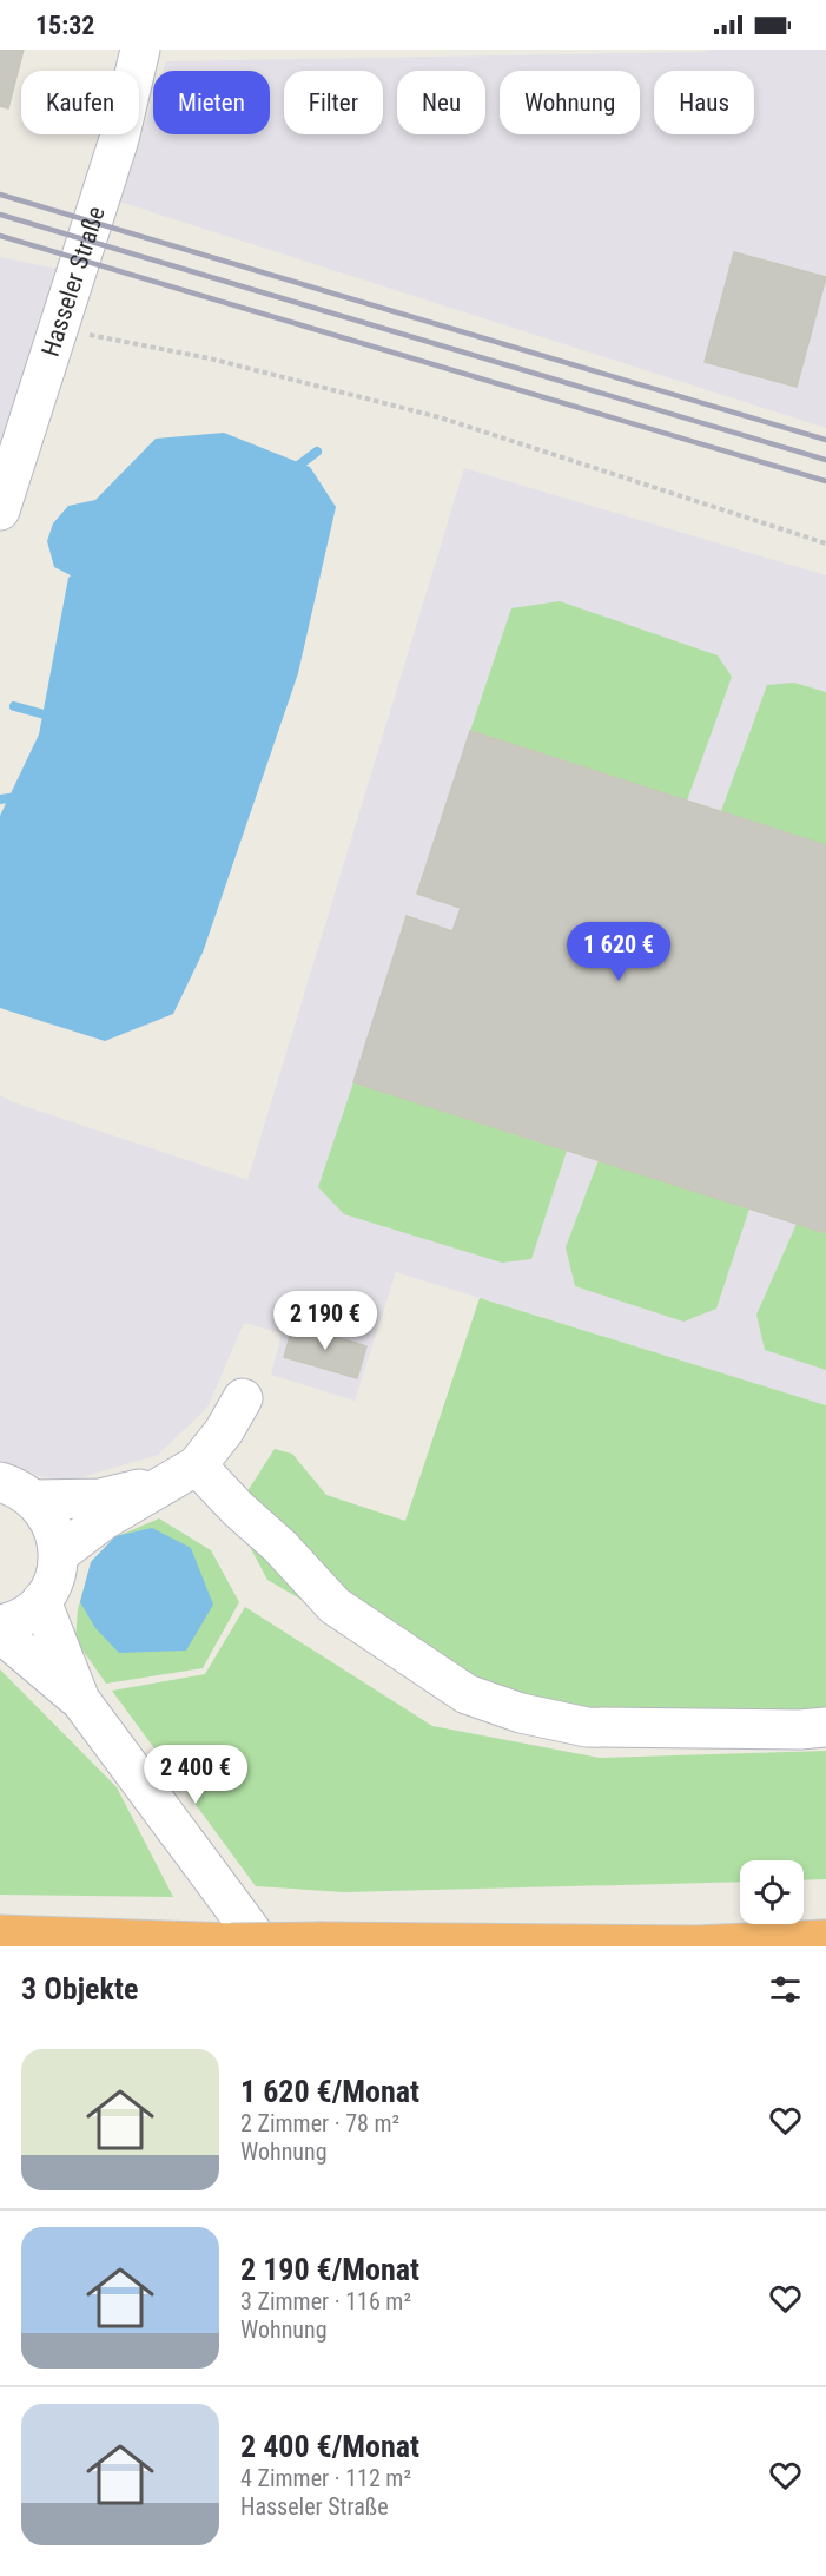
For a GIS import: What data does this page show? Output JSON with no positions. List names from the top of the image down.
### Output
{
  "streets": {
    "street": ["Hasseler Straße"]
  },
  "page": {
    "status": "15:32",
    "chip": [
      "Kaufen",
      "Mieten",
      "Filter",
      "Neu",
      "Wohnung",
      "Haus"
    ],
    "price": ["1 620 €", "2 190 €", "2 400 €"],
    "heading": "3 Objekte",
    "list": [
      {
        "name": "1 620 €/Monat",
        "note": "2 Zimmer · 78 m² · Wohnung"
      },
      {
        "name": "2 190 €/Monat",
        "note": "3 Zimmer · 116 m² · Wohnung"
      },
      {
        "name": "2 400 €/Monat",
        "note": "4 Zimmer · 112 m² · Hasseler Straße"
      }
    ]
  }
}
